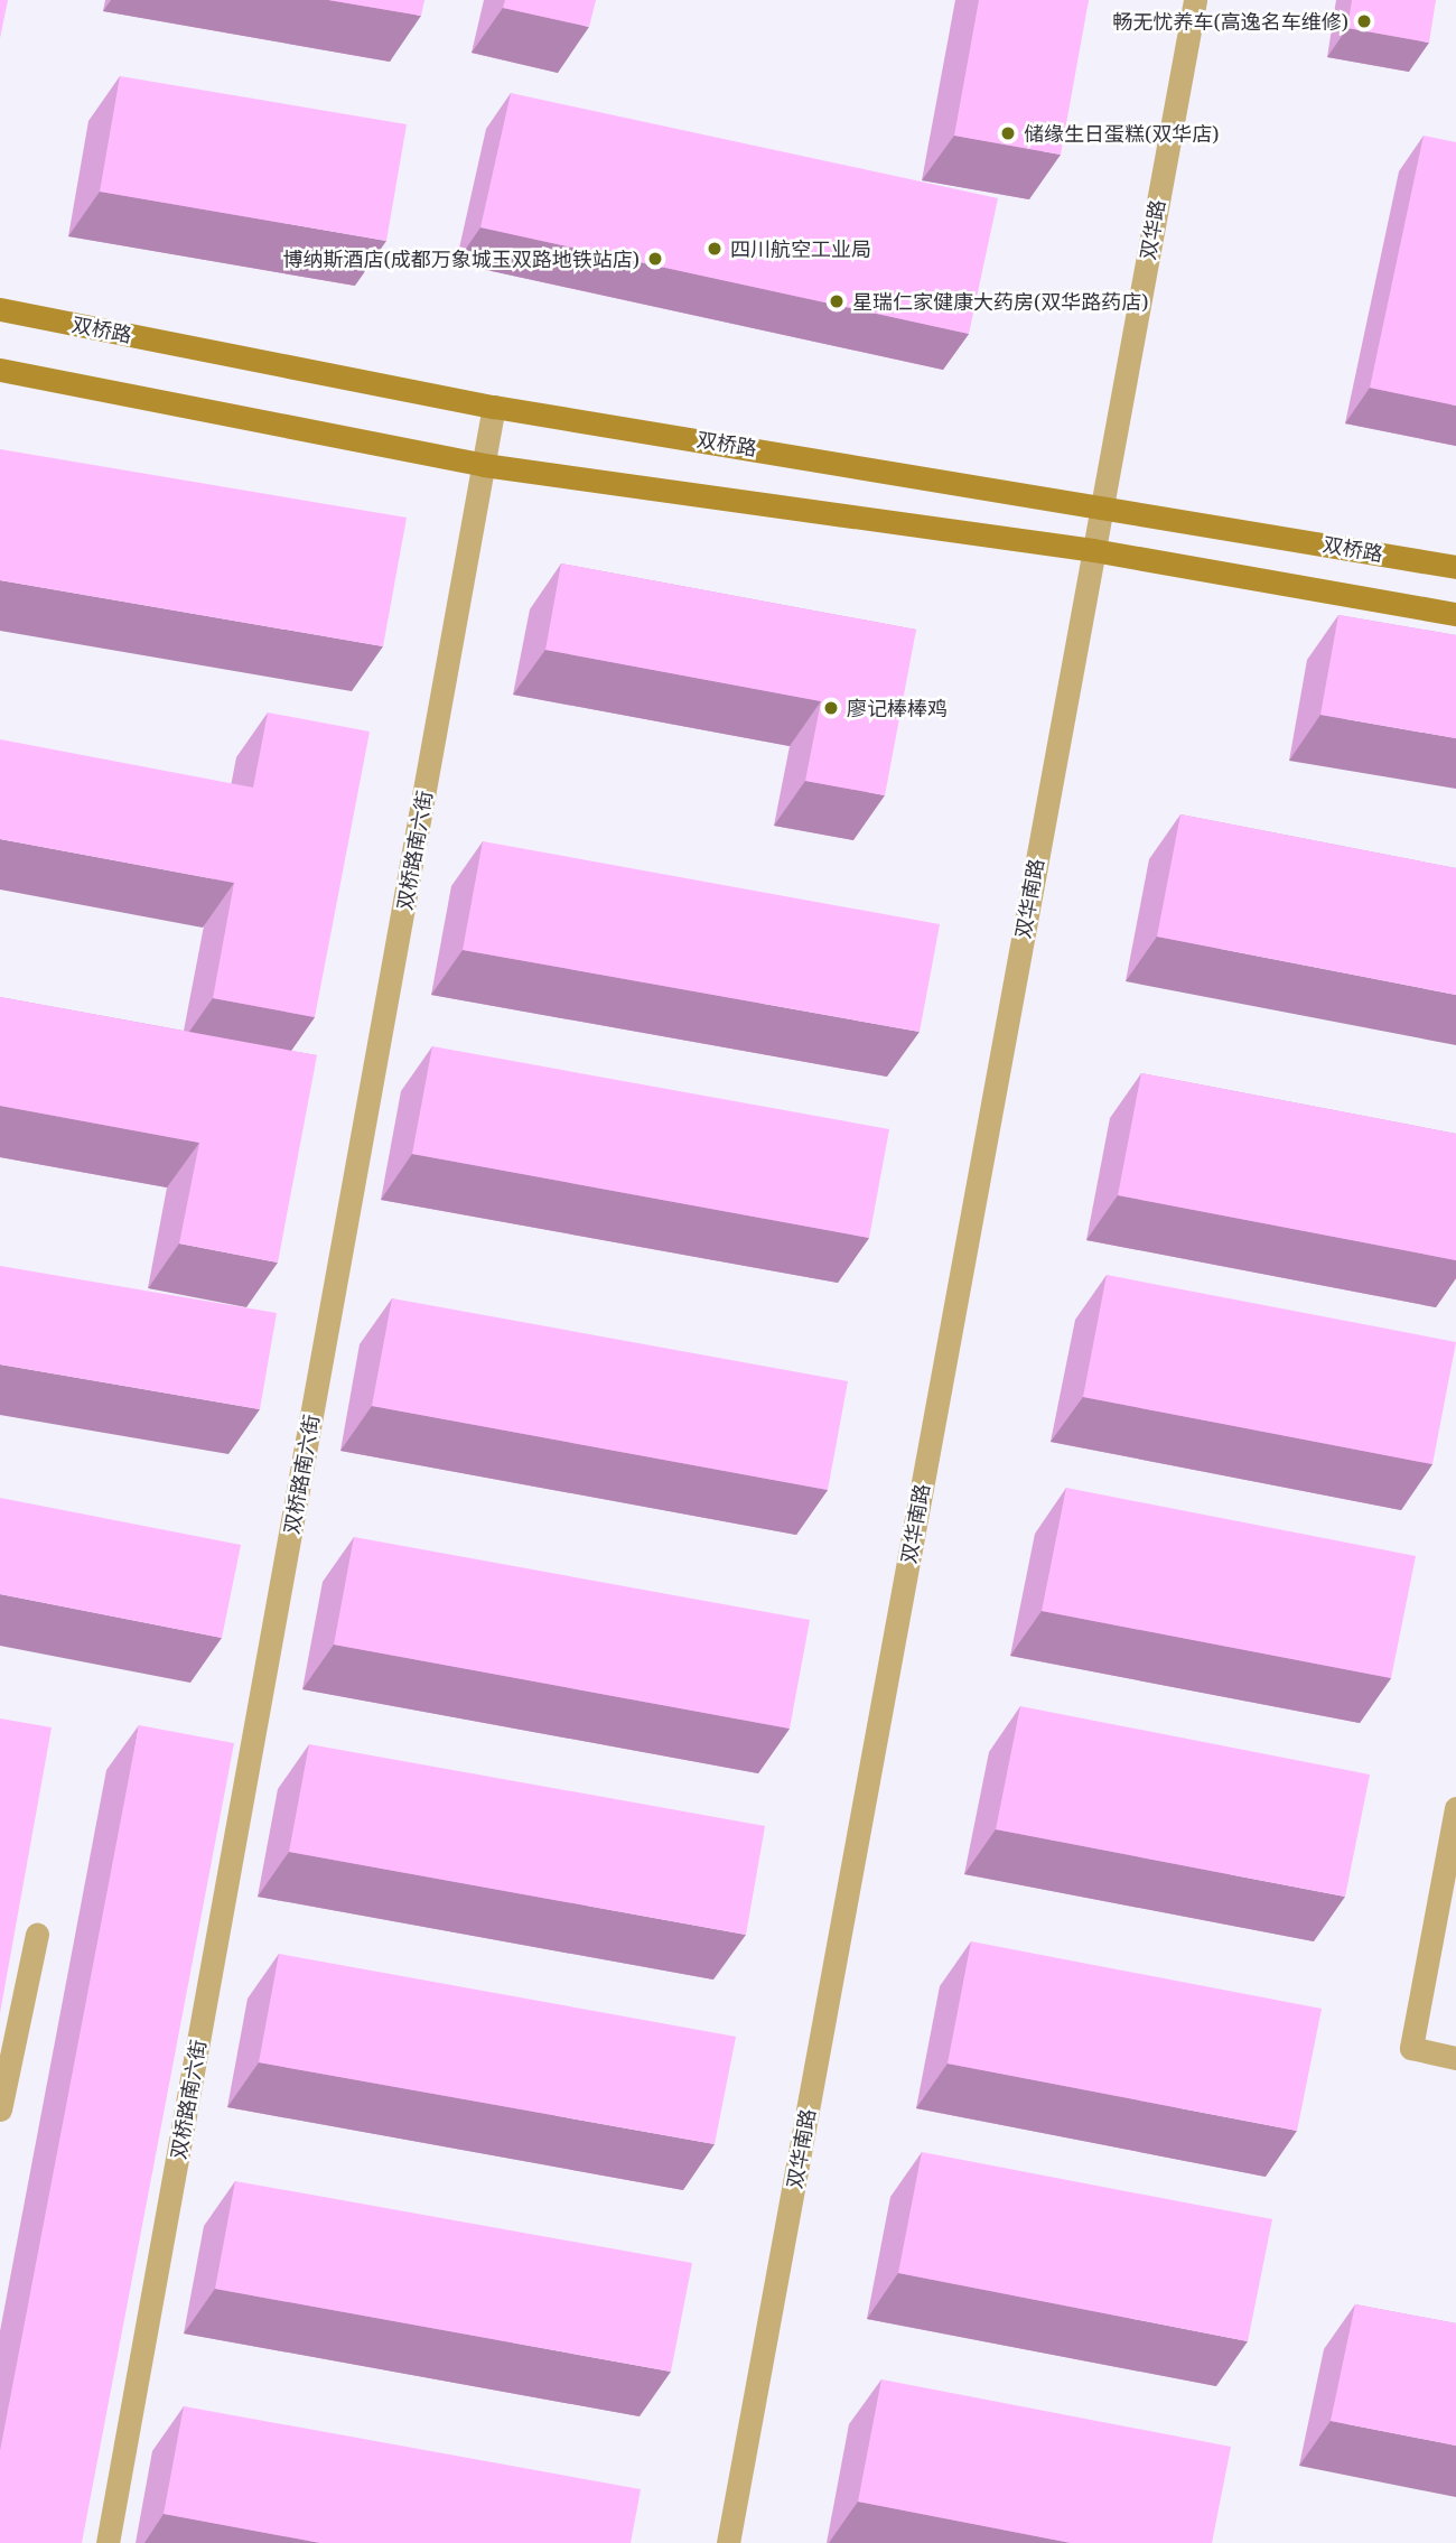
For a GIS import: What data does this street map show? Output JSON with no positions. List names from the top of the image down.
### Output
{
  "streets": {
    "main road": ["双桥路"],
    "street": ["双华路", "双桥路南六街", "双华南路"]
  },
  "crossings": [
    ["双华路", "双桥路"],
    ["双华路", "双华南路"],
    ["双桥路", "双桥路南六街"],
    ["双桥路", "双华南路"]
  ],
  "places": [
    "畅无忧养车(高逸名车维修)",
    "储缘生日蛋糕(双华店)",
    "四川航空工业局",
    "博纳斯酒店(成都万象城玉双路地铁站店)",
    "星瑞仁家健康大药房(双华路药店)",
    "廖记棒棒鸡"
  ]
}
